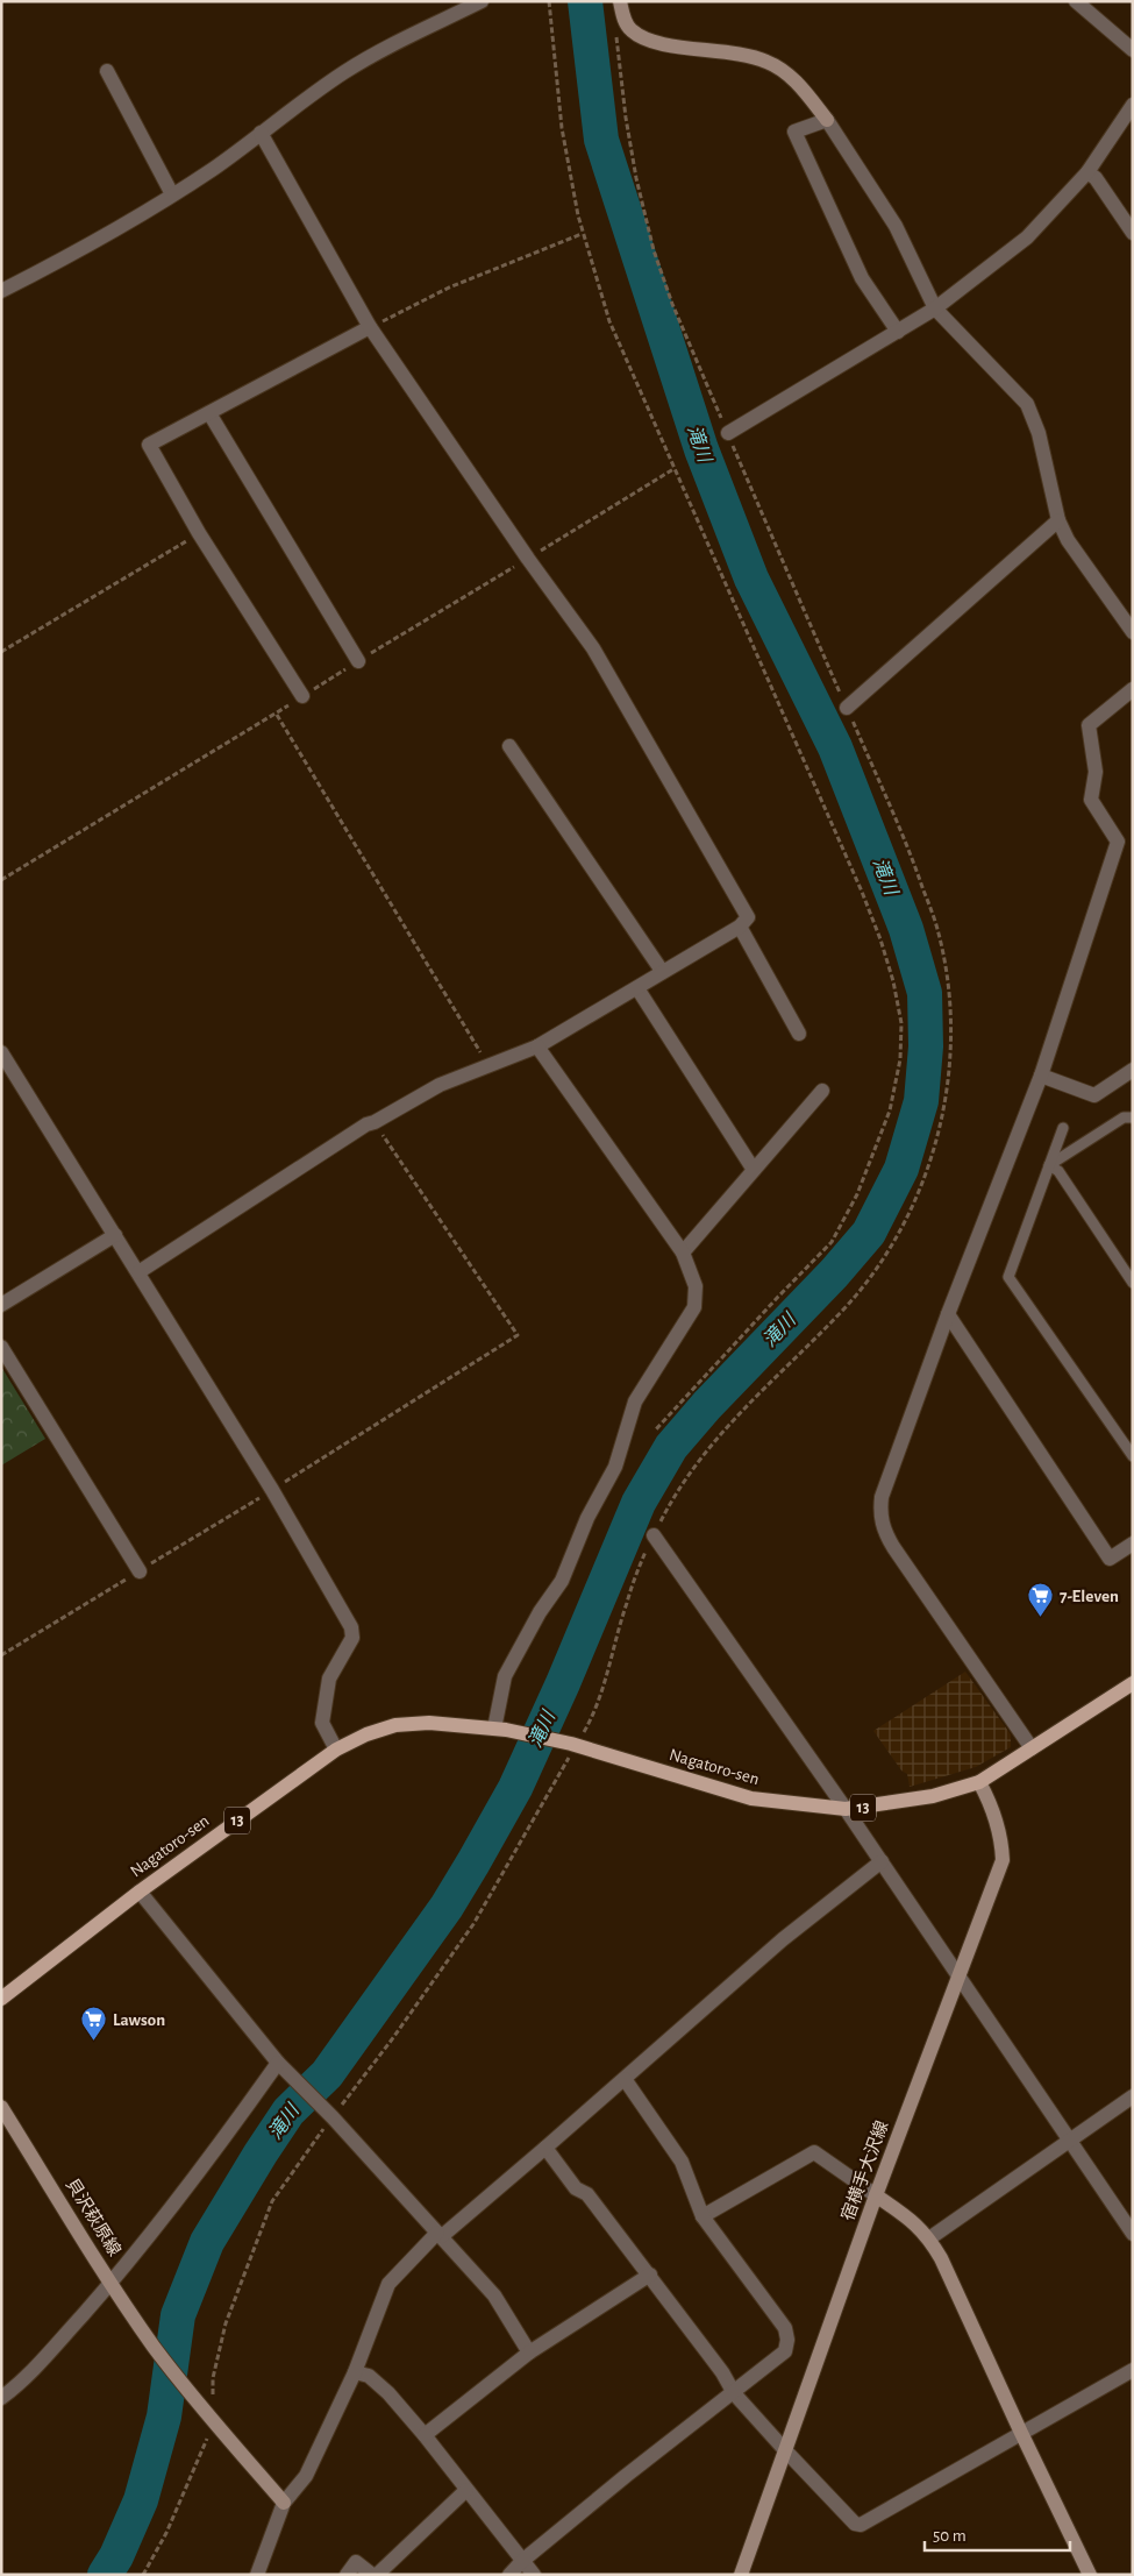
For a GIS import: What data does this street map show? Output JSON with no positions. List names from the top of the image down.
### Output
{
  "streets": {
    "main road": ["Nagatoro-sen", "13"],
    "street": ["宿横手大沢線", "貝沢萩原線"]
  },
  "crossings": [
    ["Nagatoro-sen", "宿横手大沢線"]
  ],
  "water": ["滝川"],
  "places": {
    "supermarket": ["7-Eleven", "Lawson"]
  },
  "scale_bar": "50 m"
}
